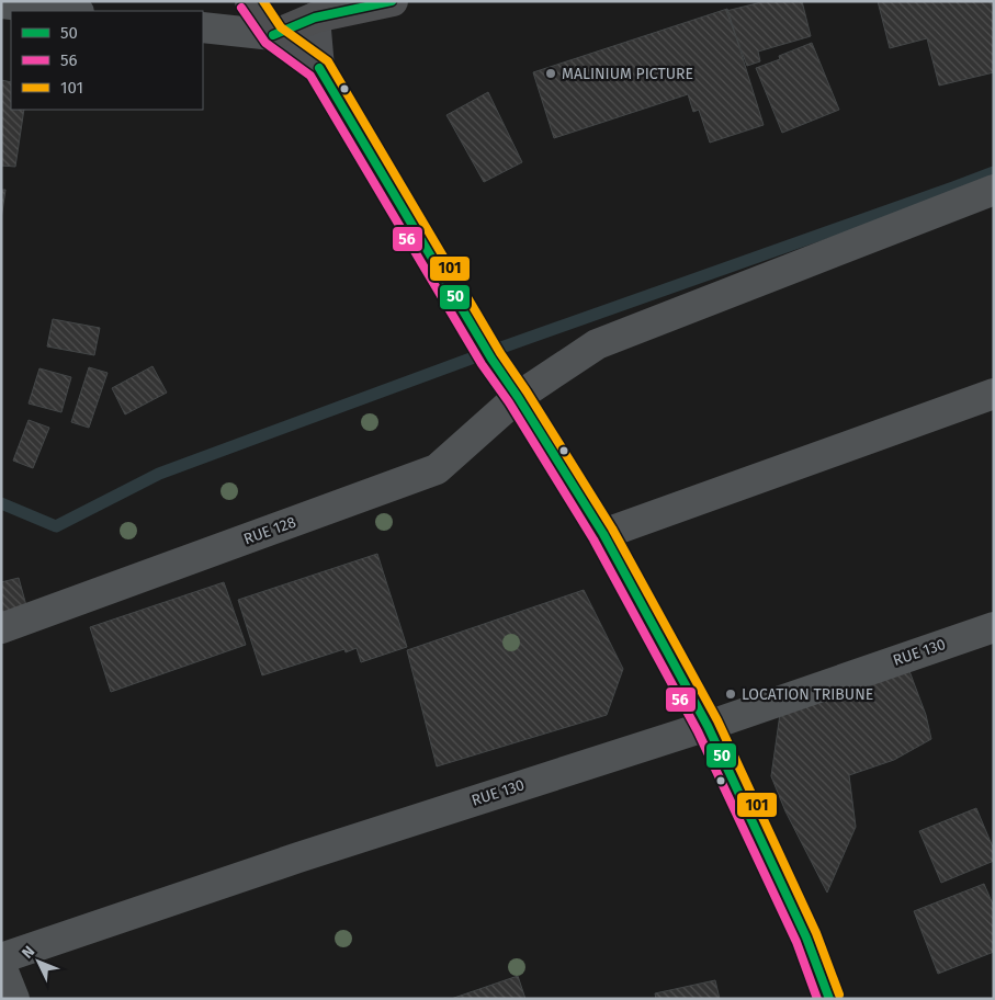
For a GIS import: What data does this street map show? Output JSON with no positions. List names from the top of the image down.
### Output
{
  "streets": {
    "street": ["RUE 128", "RUE 130"]
  },
  "places": ["MALINIUM PICTURE", "LOCATION TRIBUNE"],
  "lines": ["transit line 50", "transit line 101", "transit line 56"],
  "legend": ["50", "56", "101"],
  "north": "top left"
}
